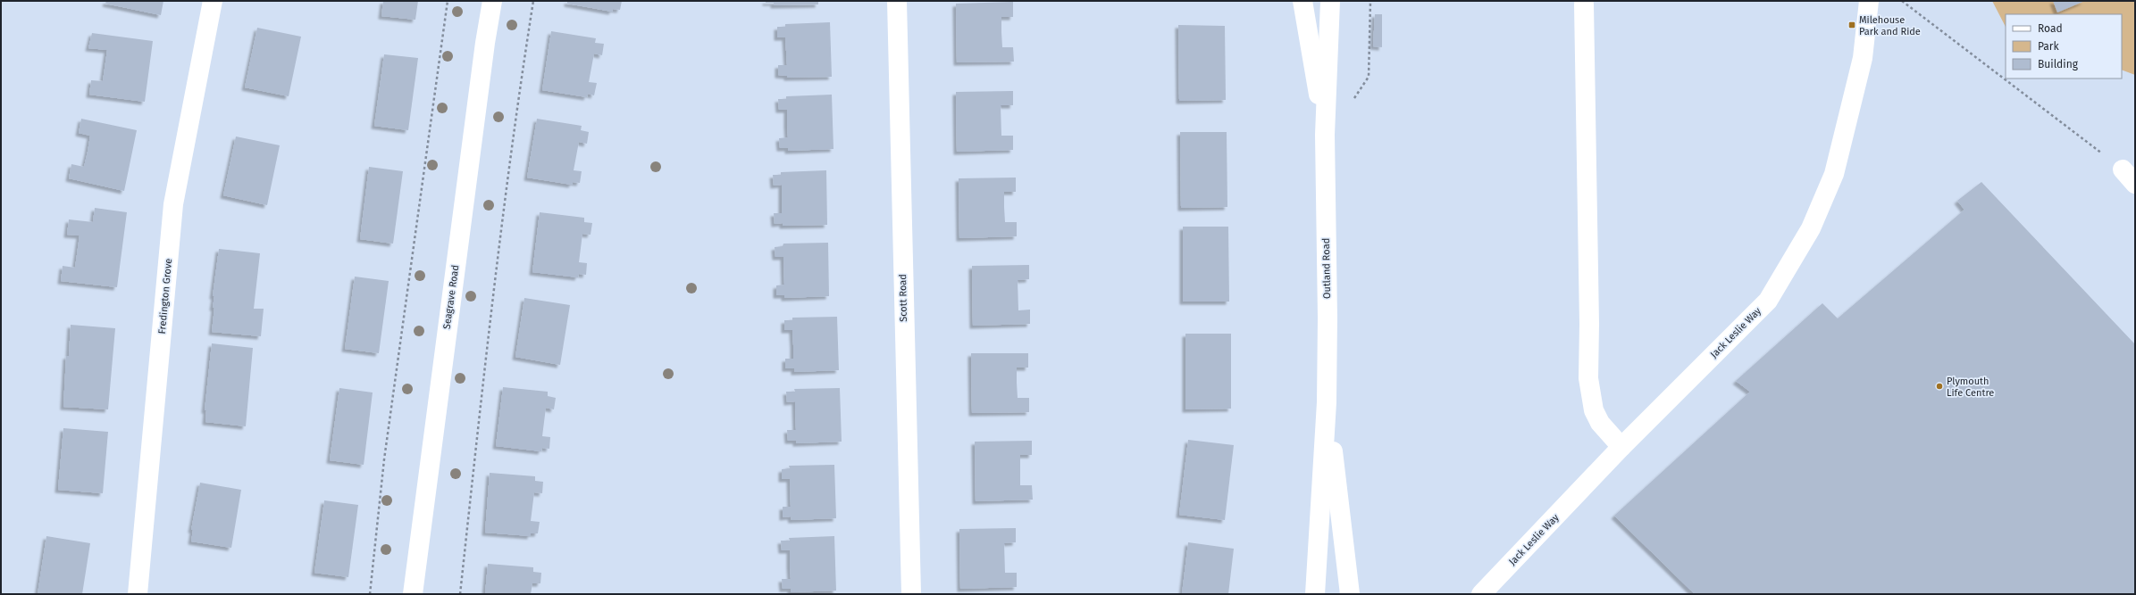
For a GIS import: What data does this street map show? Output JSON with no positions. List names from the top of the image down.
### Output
{
  "streets": {
    "street": [
      "Outland Road",
      "Fredington Grove",
      "Seagrave Road",
      "Scott Road",
      "Jack Leslie Way"
    ]
  },
  "places": {
    "transit": ["Milehouse Park and Ride"],
    "other": ["Plymouth Life Centre"]
  },
  "legend": ["Road", "Park", "Building"]
}
